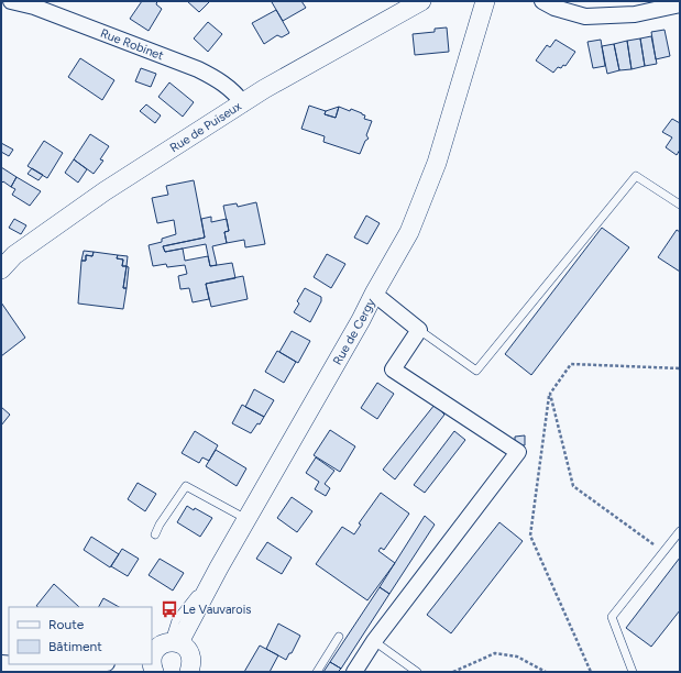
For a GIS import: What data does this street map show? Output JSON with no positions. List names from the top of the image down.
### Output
{
  "streets": {
    "street": ["Rue Robinet", "Rue de Puiseux", "Rue de Cergy"]
  },
  "crossings": [
    ["Rue Robinet", "Rue de Puiseux"]
  ],
  "places": {
    "bus stop": ["Le Vauvarois"]
  },
  "legend": ["Route", "Bâtiment"]
}
